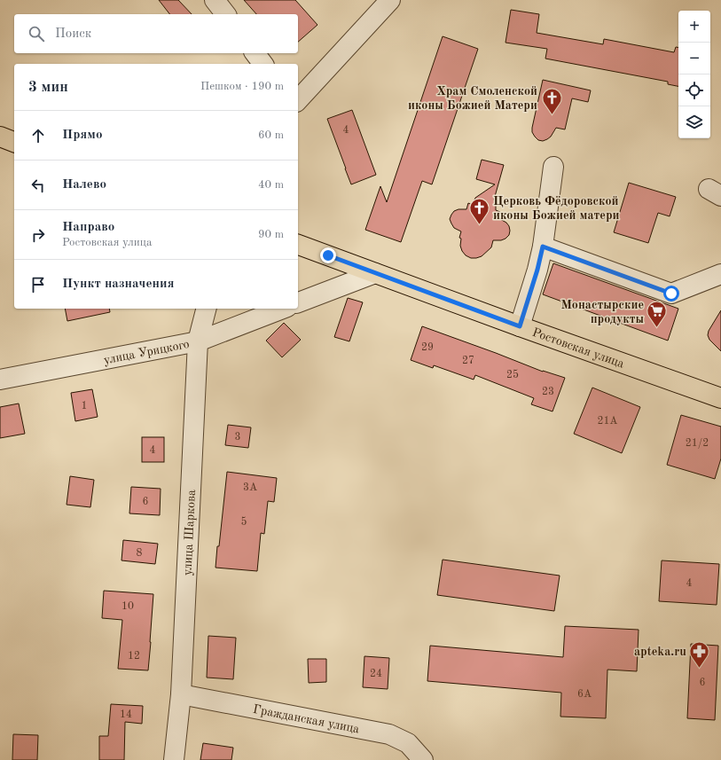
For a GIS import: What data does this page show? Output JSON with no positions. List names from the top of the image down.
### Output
{
  "streets": {
    "main road": ["Ростовская улица"],
    "street": ["улица Урицкого", "улица Шаркова", "Гражданская улица"]
  },
  "crossings": [
    ["улица Урицкого", "улица Шаркова"],
    ["улица Шаркова", "Гражданская улица"]
  ],
  "places": {
    "church": ["Храм Смоленской иконы Божией Матери", "Церковь Фёдоровской иконы Божией матери"],
    "supermarket": ["Монастырские продукты"],
    "pharmacy": ["apteka.ru"]
  },
  "house_numbers": [
    "4",
    "29",
    "27",
    "25",
    "23",
    "1",
    "21А",
    "3",
    "21/2",
    "4",
    "3А",
    "6",
    "5",
    "8",
    "4",
    "10",
    "12",
    "24",
    "6",
    "6А",
    "14"
  ],
  "page": {
    "map_buttons": ["+", "−"],
    "search": "Поиск",
    "heading": ["3 мин", "Пешком · 190 m"],
    "list": [
      ["Прямо", "60 m"],
      ["Налево", "40 m"],
      ["Направо", "Ростовская улица", "90 m"],
      "Пункт назначения"
    ]
  }
}
